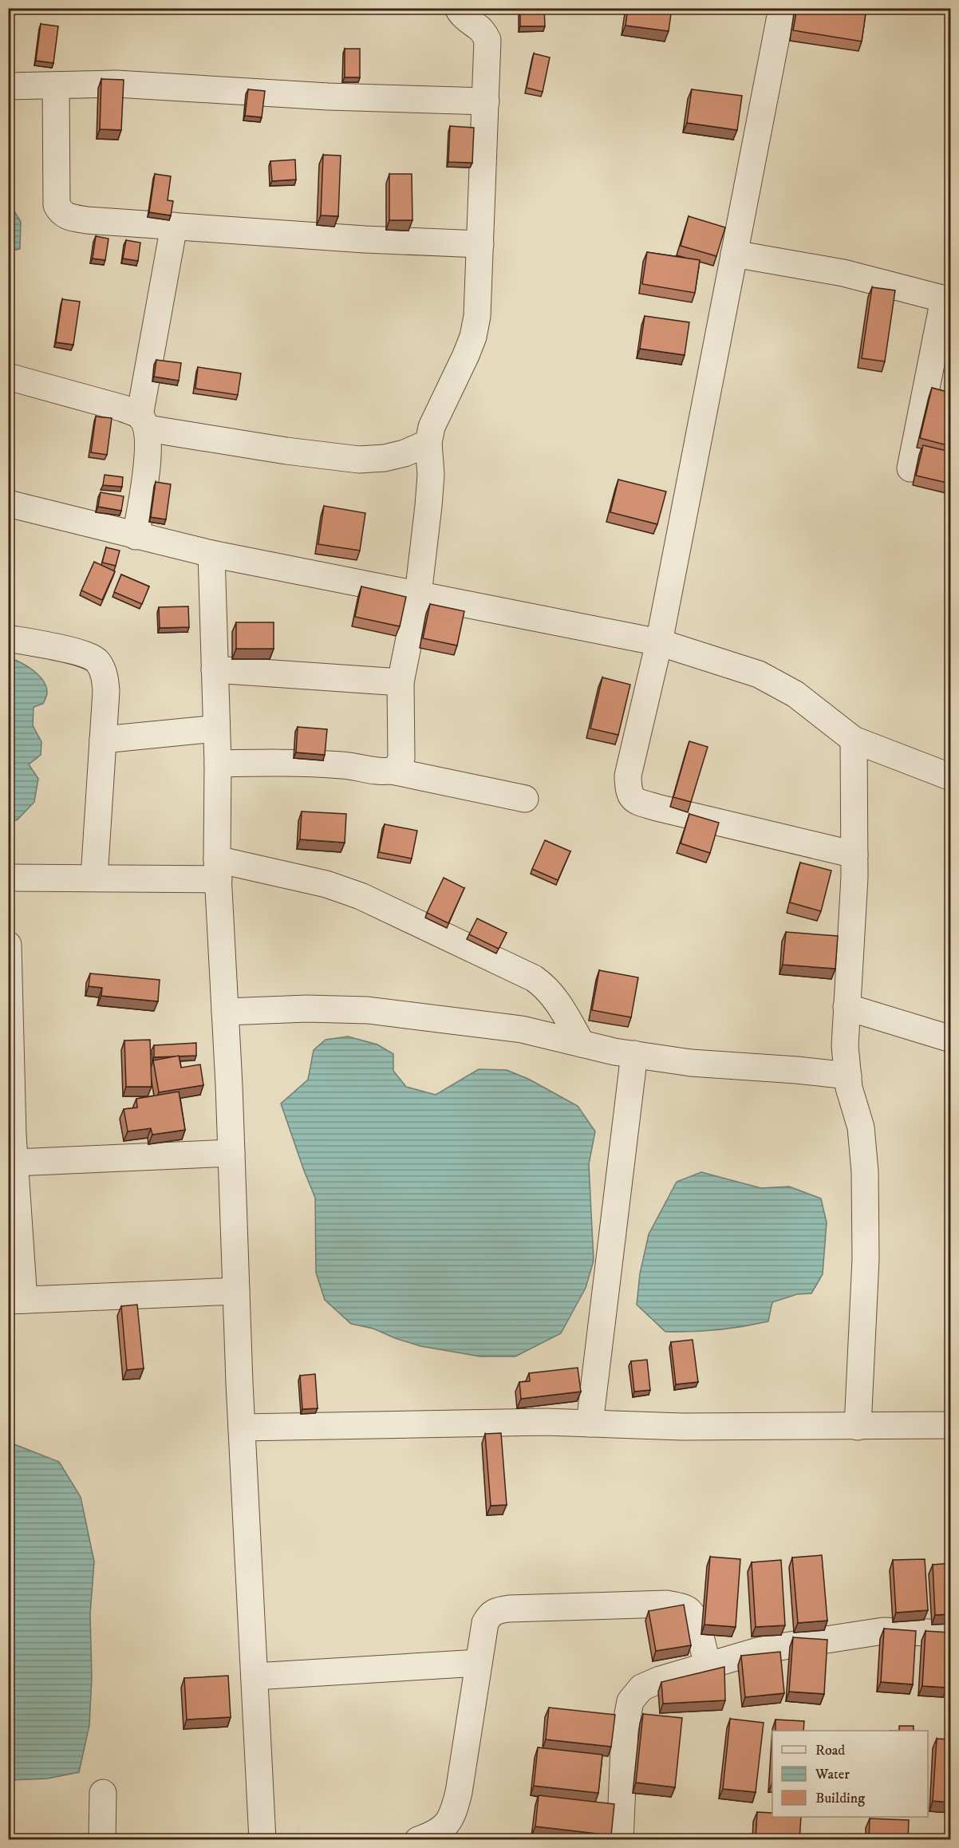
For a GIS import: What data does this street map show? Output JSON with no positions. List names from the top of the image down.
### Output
{
  "legend": ["Road", "Water", "Building"]
}
